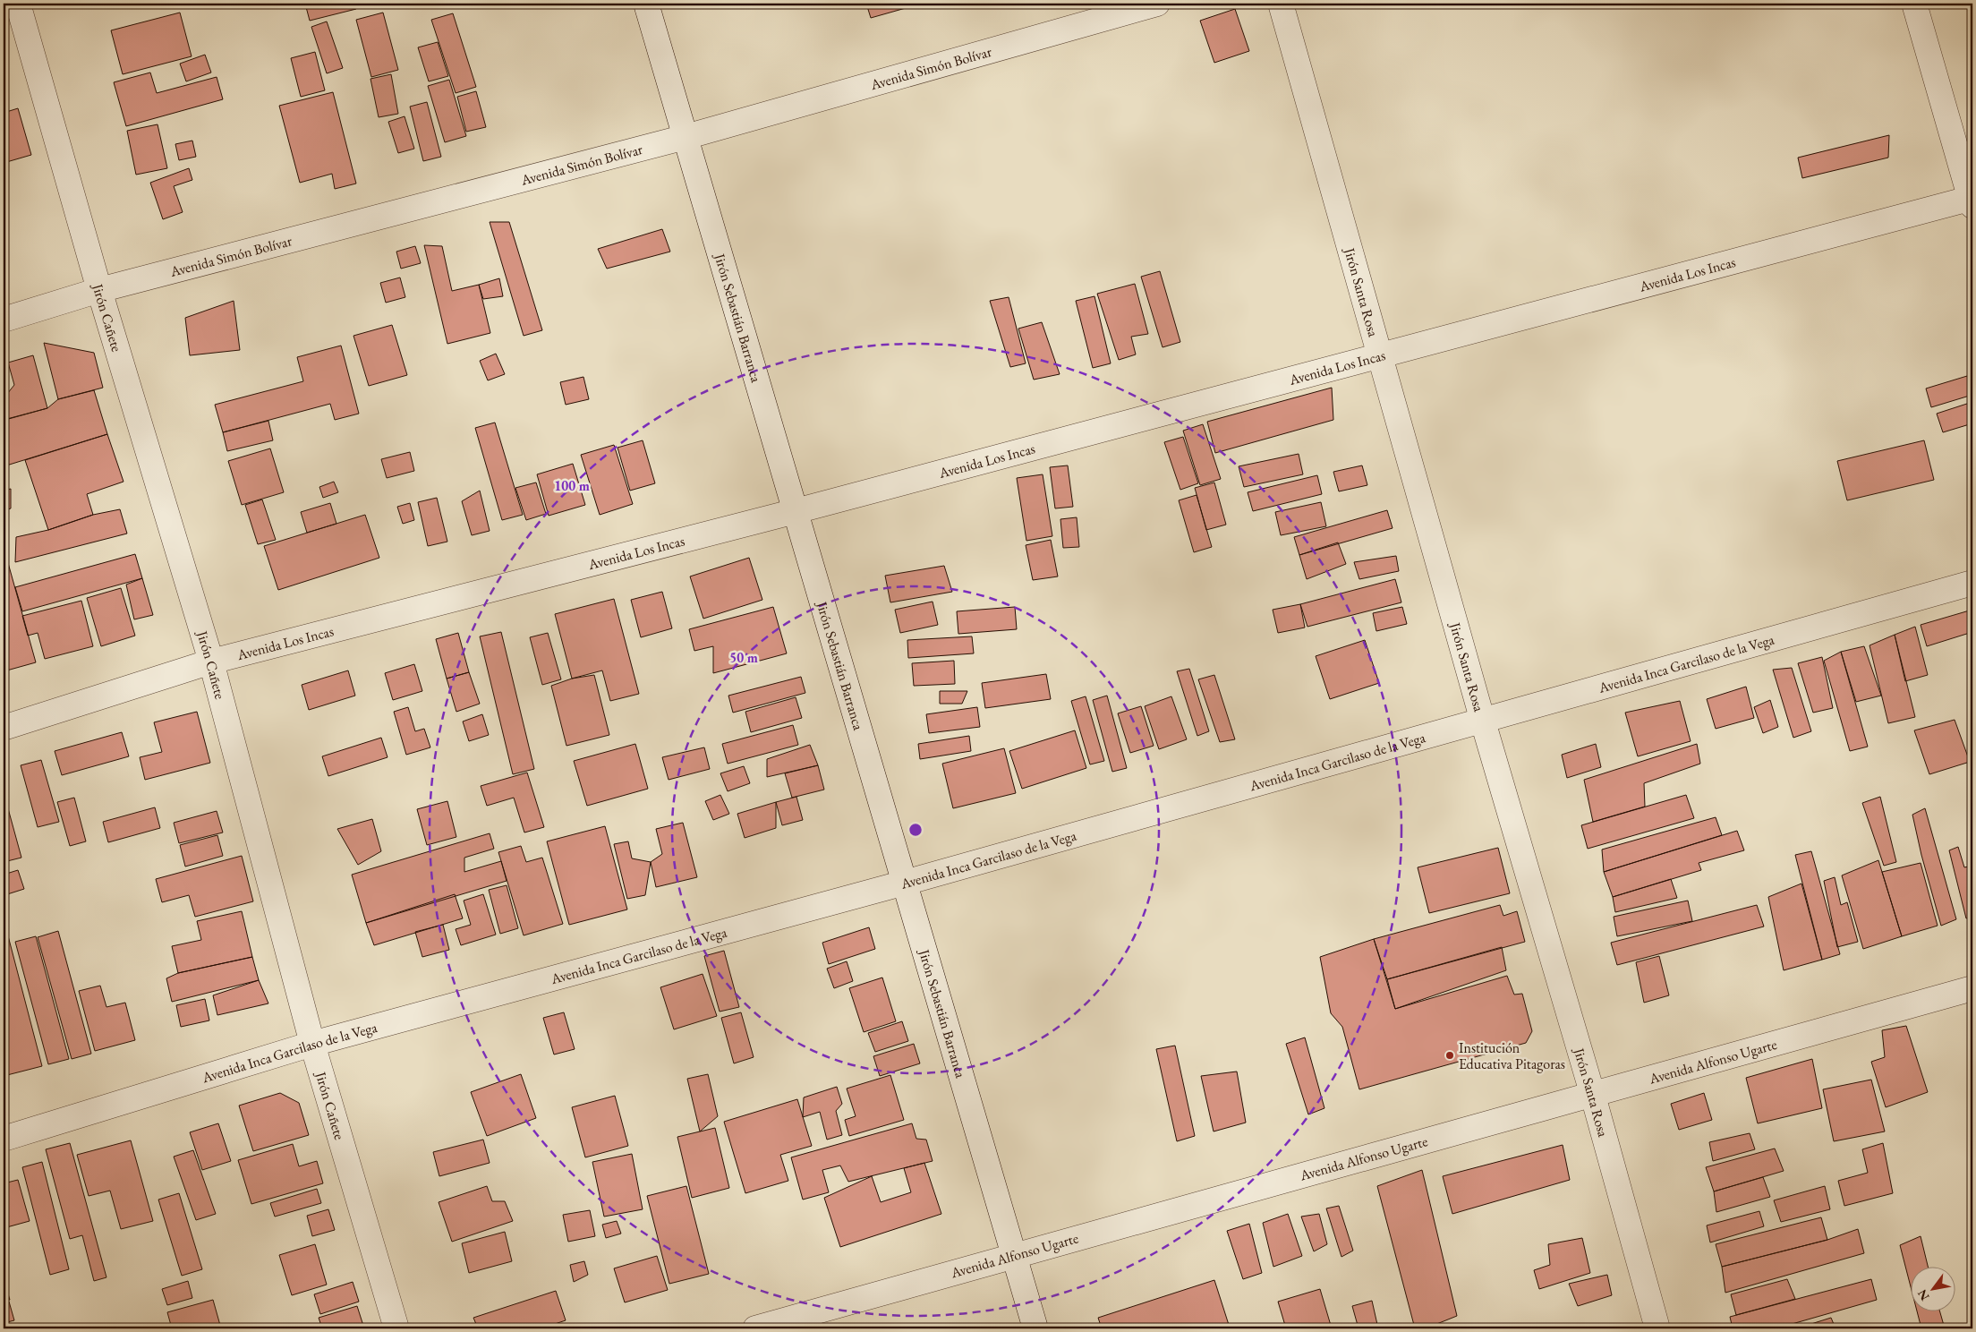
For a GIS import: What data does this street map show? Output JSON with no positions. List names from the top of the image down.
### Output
{
  "streets": {
    "street": [
      "Avenida Simón Bolívar",
      "Avenida Los Incas",
      "Jirón Santa Rosa",
      "Jirón Cañete",
      "Jirón Sebastián Barranca",
      "Avenida Inca Garcilaso de la Vega",
      "Avenida Alfonso Ugarte"
    ]
  },
  "crossings": [
    ["Avenida Simón Bolívar", "Jirón Cañete"],
    ["Avenida Simón Bolívar", "Jirón Sebastián Barranca"],
    ["Avenida Los Incas", "Jirón Santa Rosa"],
    ["Avenida Los Incas", "Jirón Cañete"],
    ["Avenida Los Incas", "Jirón Sebastián Barranca"],
    ["Jirón Santa Rosa", "Avenida Inca Garcilaso de la Vega"],
    ["Jirón Santa Rosa", "Avenida Alfonso Ugarte"],
    ["Jirón Cañete", "Avenida Inca Garcilaso de la Vega"],
    ["Jirón Sebastián Barranca", "Avenida Inca Garcilaso de la Vega"],
    ["Jirón Sebastián Barranca", "Avenida Alfonso Ugarte"]
  ],
  "places": ["Institución Educativa Pitagoras"],
  "north": "bottom left",
  "rings": ["100 m", "50 m"]
}
